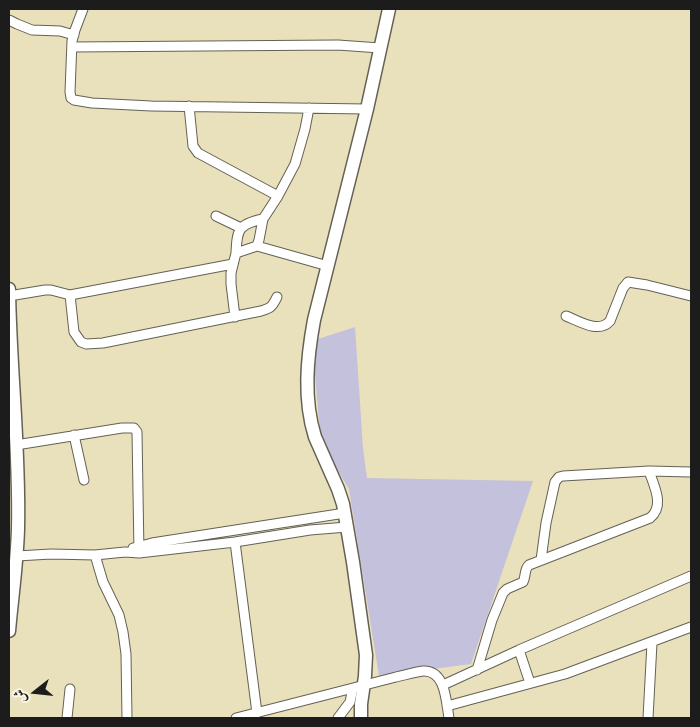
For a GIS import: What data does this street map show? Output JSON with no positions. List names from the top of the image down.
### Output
{
  "north": "left"
}
